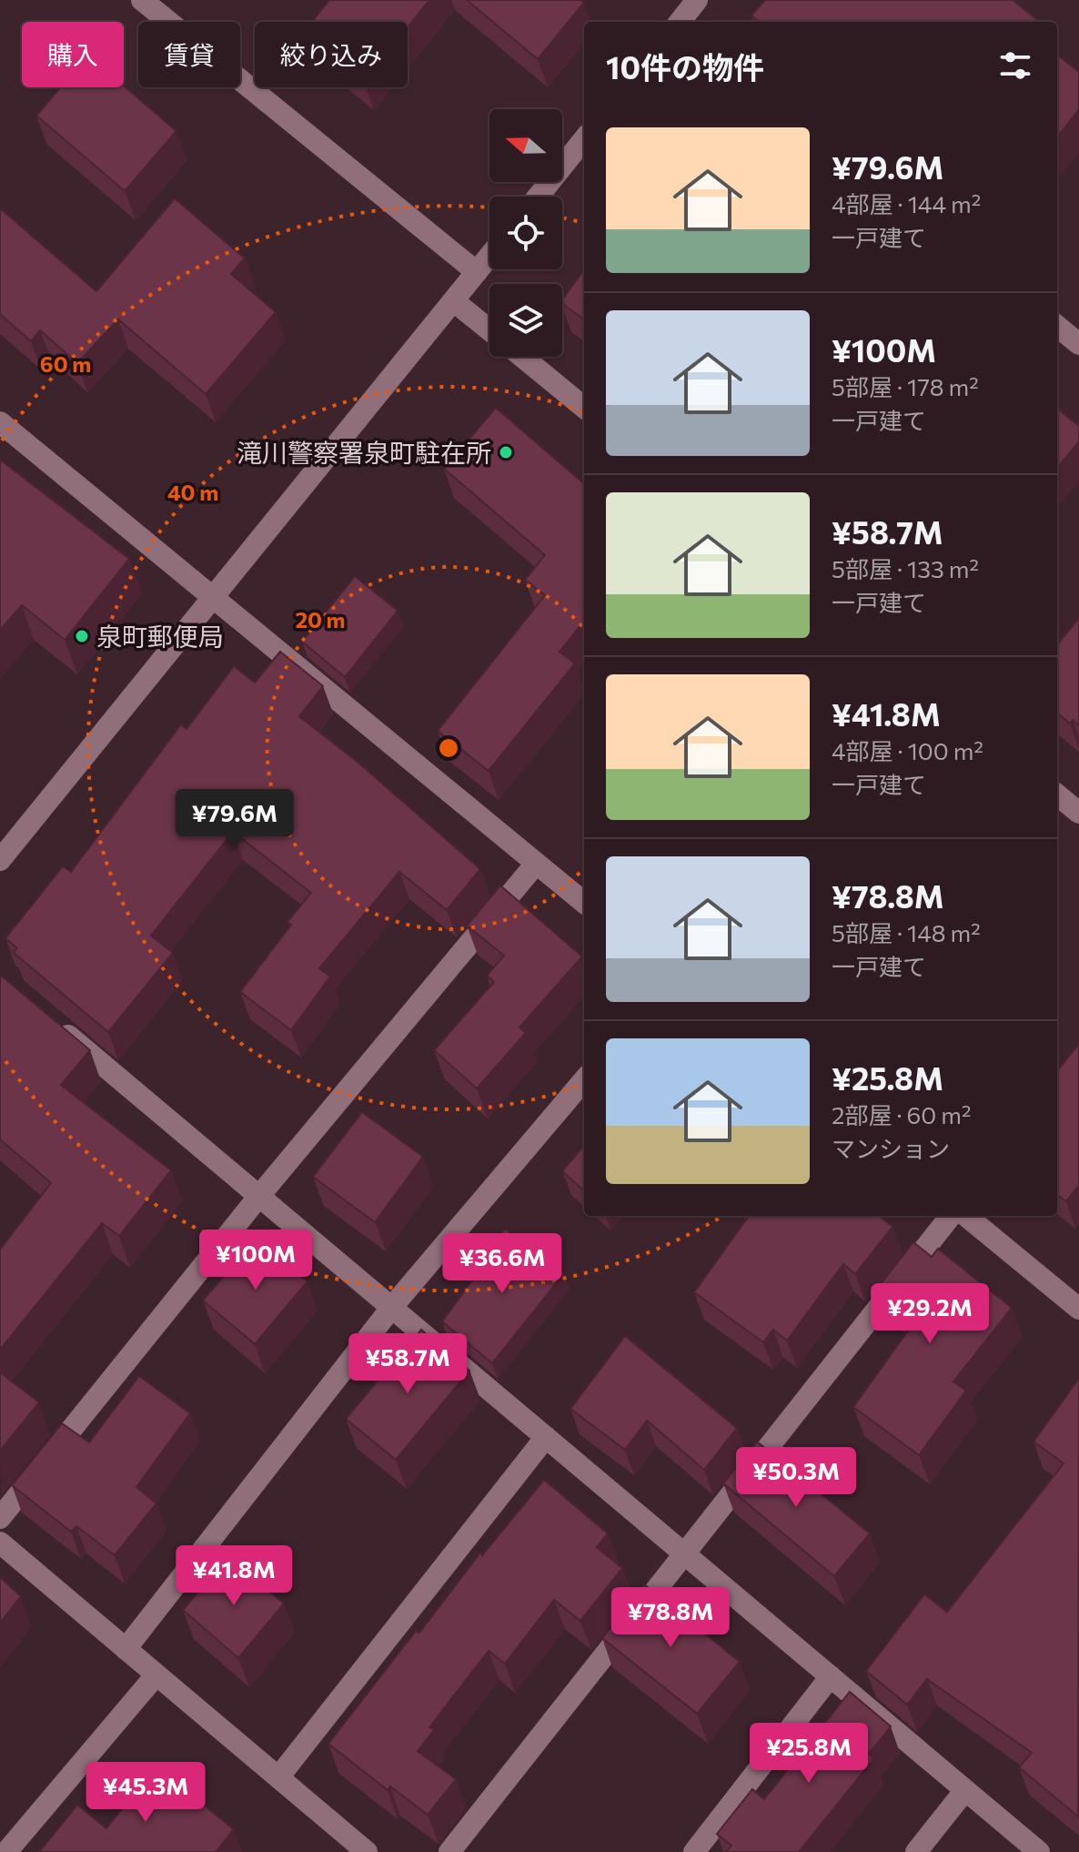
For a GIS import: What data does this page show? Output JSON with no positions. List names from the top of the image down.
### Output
{
  "places": ["滝川警察署泉町駐在所", "泉町郵便局"],
  "north": "left",
  "page": {
    "chip": ["購入", "賃貸", "絞り込み"],
    "heading": "10件の物件",
    "list": [
      {
        "name": "¥79.6M",
        "note": "4部屋 · 144 m² · 一戸建て"
      },
      {
        "name": "¥100M",
        "note": "5部屋 · 178 m² · 一戸建て"
      },
      {
        "name": "¥58.7M",
        "note": "5部屋 · 133 m² · 一戸建て"
      },
      {
        "name": "¥41.8M",
        "note": "4部屋 · 100 m² · 一戸建て"
      },
      {
        "name": "¥78.8M",
        "note": "5部屋 · 148 m² · 一戸建て"
      },
      {
        "name": "¥25.8M",
        "note": "2部屋 · 60 m² · マンション"
      }
    ],
    "price": [
      "¥79.6M",
      "¥100M",
      "¥36.6M",
      "¥29.2M",
      "¥58.7M",
      "¥50.3M",
      "¥41.8M",
      "¥78.8M",
      "¥25.8M",
      "¥45.3M"
    ]
  },
  "rings": ["60 m", "40 m", "20 m"]
}
